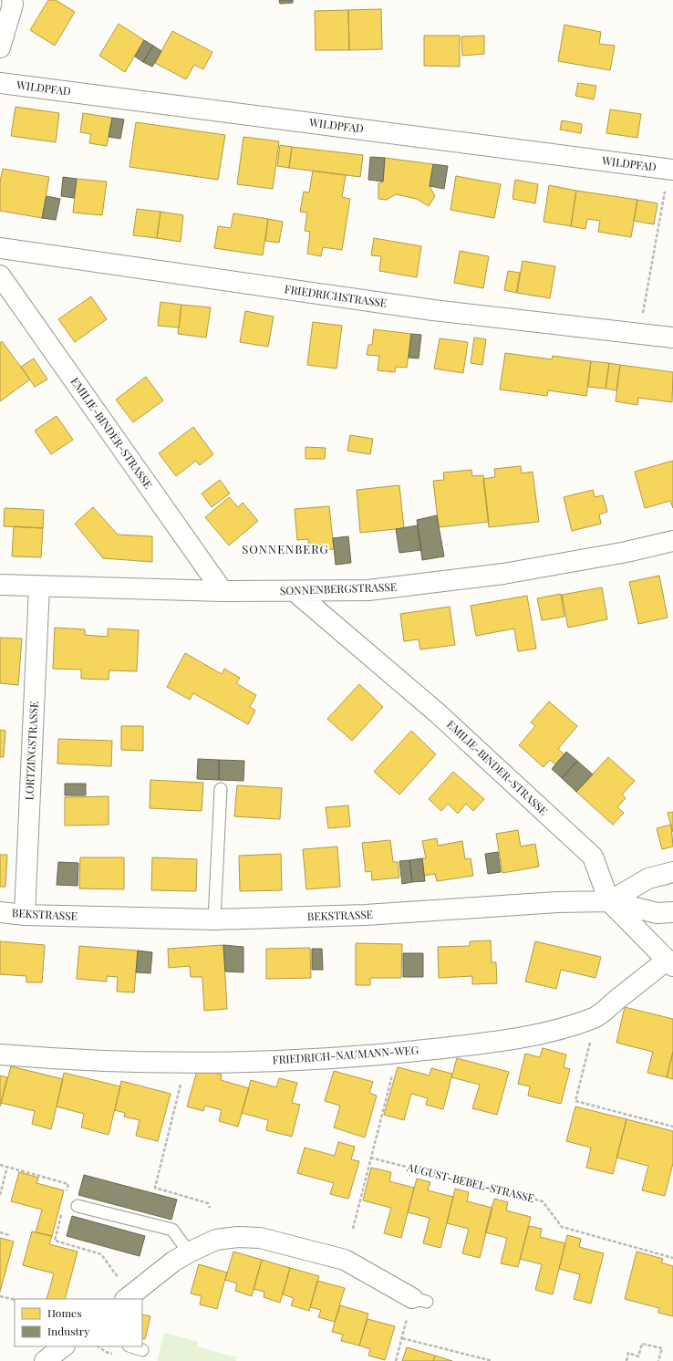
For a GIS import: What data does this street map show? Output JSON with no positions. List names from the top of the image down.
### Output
{
  "streets": {
    "street": [
      "WILDPFAD",
      "FRIEDRICHSTRASSE",
      "EMILIE-BINDER-STRASSE",
      "SONNENBERGSTRASSE",
      "LORTZINGSTRASSE",
      "BEKSTRASSE",
      "FRIEDRICH-NAUMANN-WEG"
    ],
    "path": ["AUGUST-BEBEL-STRASSE"]
  },
  "crossings": [
    ["EMILIE-BINDER-STRASSE", "SONNENBERGSTRASSE"],
    ["EMILIE-BINDER-STRASSE", "BEKSTRASSE"],
    ["EMILIE-BINDER-STRASSE", "FRIEDRICH-NAUMANN-WEG"],
    ["SONNENBERGSTRASSE", "LORTZINGSTRASSE"],
    ["LORTZINGSTRASSE", "BEKSTRASSE"]
  ],
  "districts": ["SONNENBERG"],
  "legend": ["Homes", "Industry"]
}
